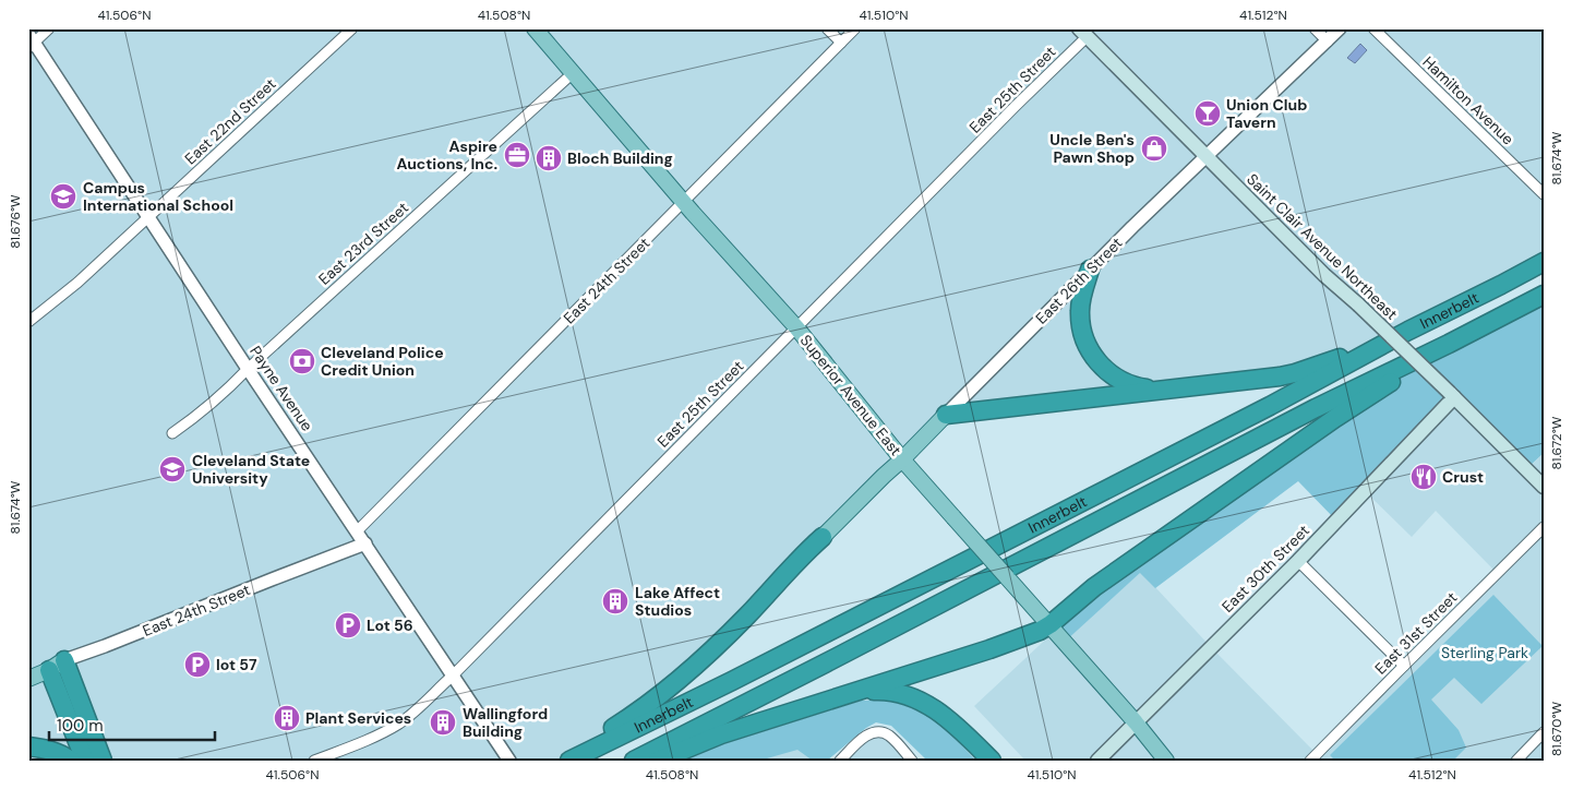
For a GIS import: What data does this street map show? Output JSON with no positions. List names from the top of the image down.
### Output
{
  "streets": {
    "highway": ["Innerbelt"],
    "main road": [
      "Saint Clair Avenue Northeast",
      "East 24th Street",
      "East 26th Street",
      "Superior Avenue East",
      "East 30th Street"
    ],
    "street": [
      "East 25th Street",
      "Hamilton Avenue",
      "East 22nd Street",
      "East 23rd Street",
      "Payne Avenue",
      "East 31st Street"
    ]
  },
  "crossings": [
    ["East 25th Street", "Saint Clair Avenue Northeast"],
    ["East 25th Street", "Payne Avenue"],
    ["East 25th Street", "Superior Avenue East"],
    ["East 22nd Street", "Payne Avenue"],
    ["East 23rd Street", "Payne Avenue"],
    ["East 23rd Street", "Superior Avenue East"],
    ["Saint Clair Avenue Northeast", "East 26th Street"],
    ["Saint Clair Avenue Northeast", "East 30th Street"],
    ["East 24th Street", "Payne Avenue"],
    ["East 24th Street", "Superior Avenue East"],
    ["East 26th Street", "Superior Avenue East"],
    ["Superior Avenue East", "East 30th Street"]
  ],
  "parks": ["Sterling Park"],
  "places": {
    "bar": ["Union Club Tavern"],
    "shop": ["Uncle Ben's Pawn Shop"],
    "office": ["Aspire Auctions, Inc."],
    "building": [
      "Bloch Building",
      "Lake Affect Studios",
      "Plant Services",
      "Wallingford Building"
    ],
    "school or university": ["Campus International School", "Cleveland State University"],
    "bank": ["Cleveland Police Credit Union"],
    "restaurant": ["Crust"],
    "parking": ["Lot 56", "lot 57"]
  },
  "scale_bar": "100 m",
  "coordinates": [
    "41.506°N",
    "41.508°N",
    "41.510°N",
    "41.512°N",
    "81.674°W",
    "81.676°W",
    "81.672°W",
    "81.670°W"
  ]
}
